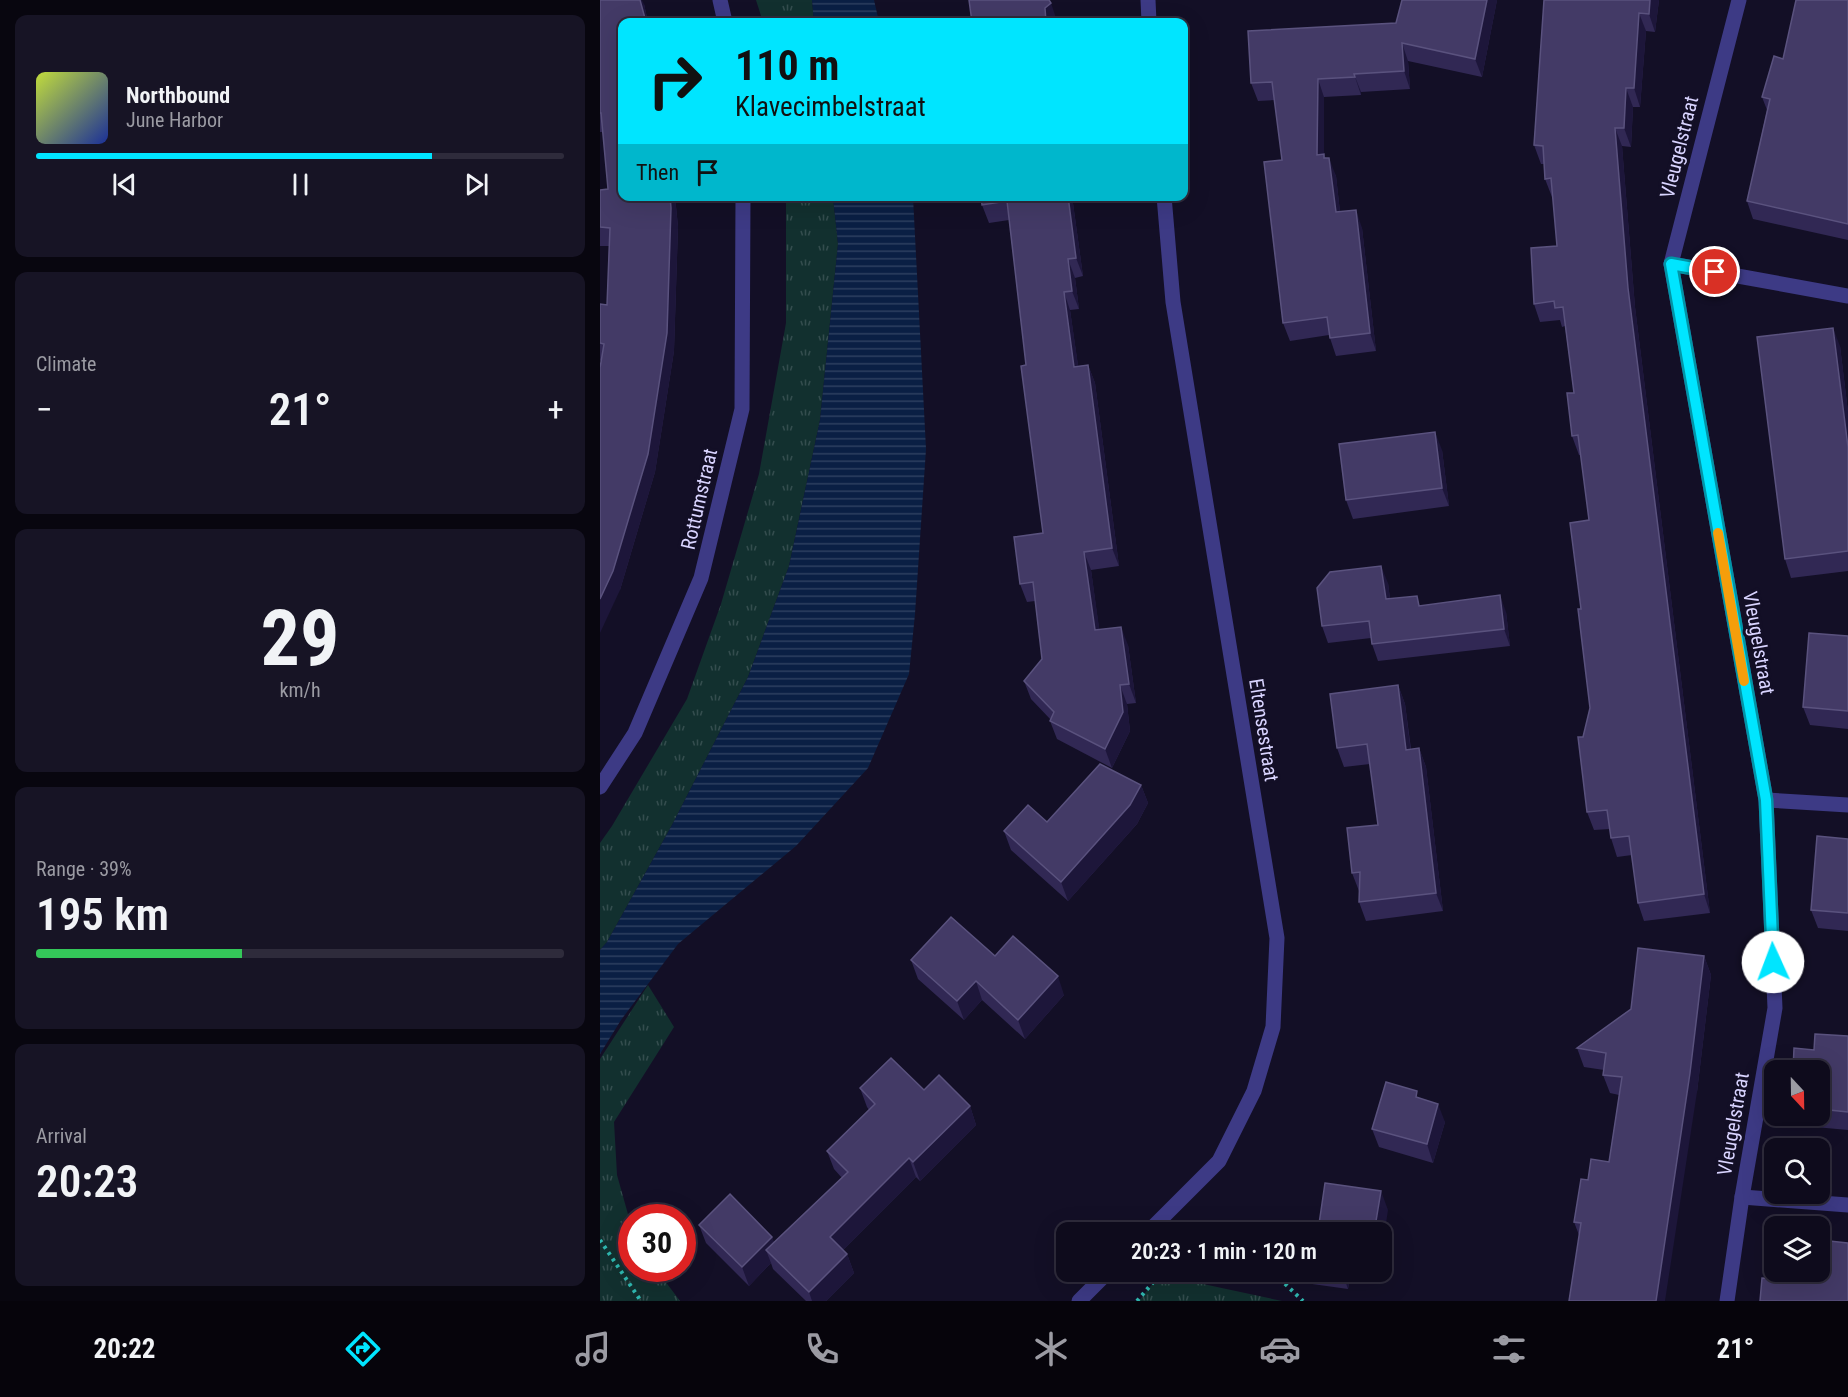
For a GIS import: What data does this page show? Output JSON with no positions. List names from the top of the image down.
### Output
{
  "streets": {
    "street": ["Vleugelstraat", "Rottumstraat", "Eltensestraat"]
  },
  "north": "bottom",
  "page": {
    "turn": ["110 m", "Klavecimbelstraat"],
    "song": ["Northbound", "June Harbor"],
    "then": "Then",
    "tile": [
      "Climate",
      ["29", "km/h"],
      ["Range · 39%", "195 km"],
      ["Arrival", "20:23"]
    ],
    "heat": ["−", "21°", "+"],
    "limit": "30",
    "trip": "20:23 · 1 min · 120 m",
    "tabs": ["20:22", "21°"]
  }
}
